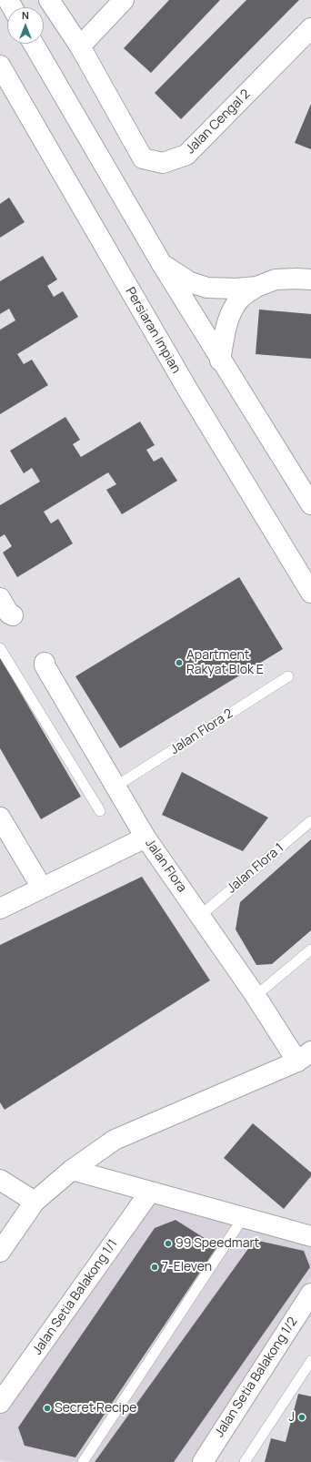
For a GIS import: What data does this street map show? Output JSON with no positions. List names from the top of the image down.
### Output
{
  "streets": {
    "street": [
      "Jalan Cengal 2",
      "Persiaran Impian",
      "Jalan Flora",
      "Jalan Setia Balakong 1/1",
      "Jalan Setia Balakong 1/2"
    ],
    "lane": ["Jalan Flora 2", "Jalan Flora 1"]
  },
  "crossings": [
    ["Jalan Flora 2", "Jalan Flora"],
    ["Jalan Flora", "Jalan Flora 1"]
  ],
  "places": [
    "Apartment Rakyat Blok E",
    "99 Speedmart",
    "7-Eleven",
    "Secret Recipe",
    "J"
  ],
  "north": "top"
}
